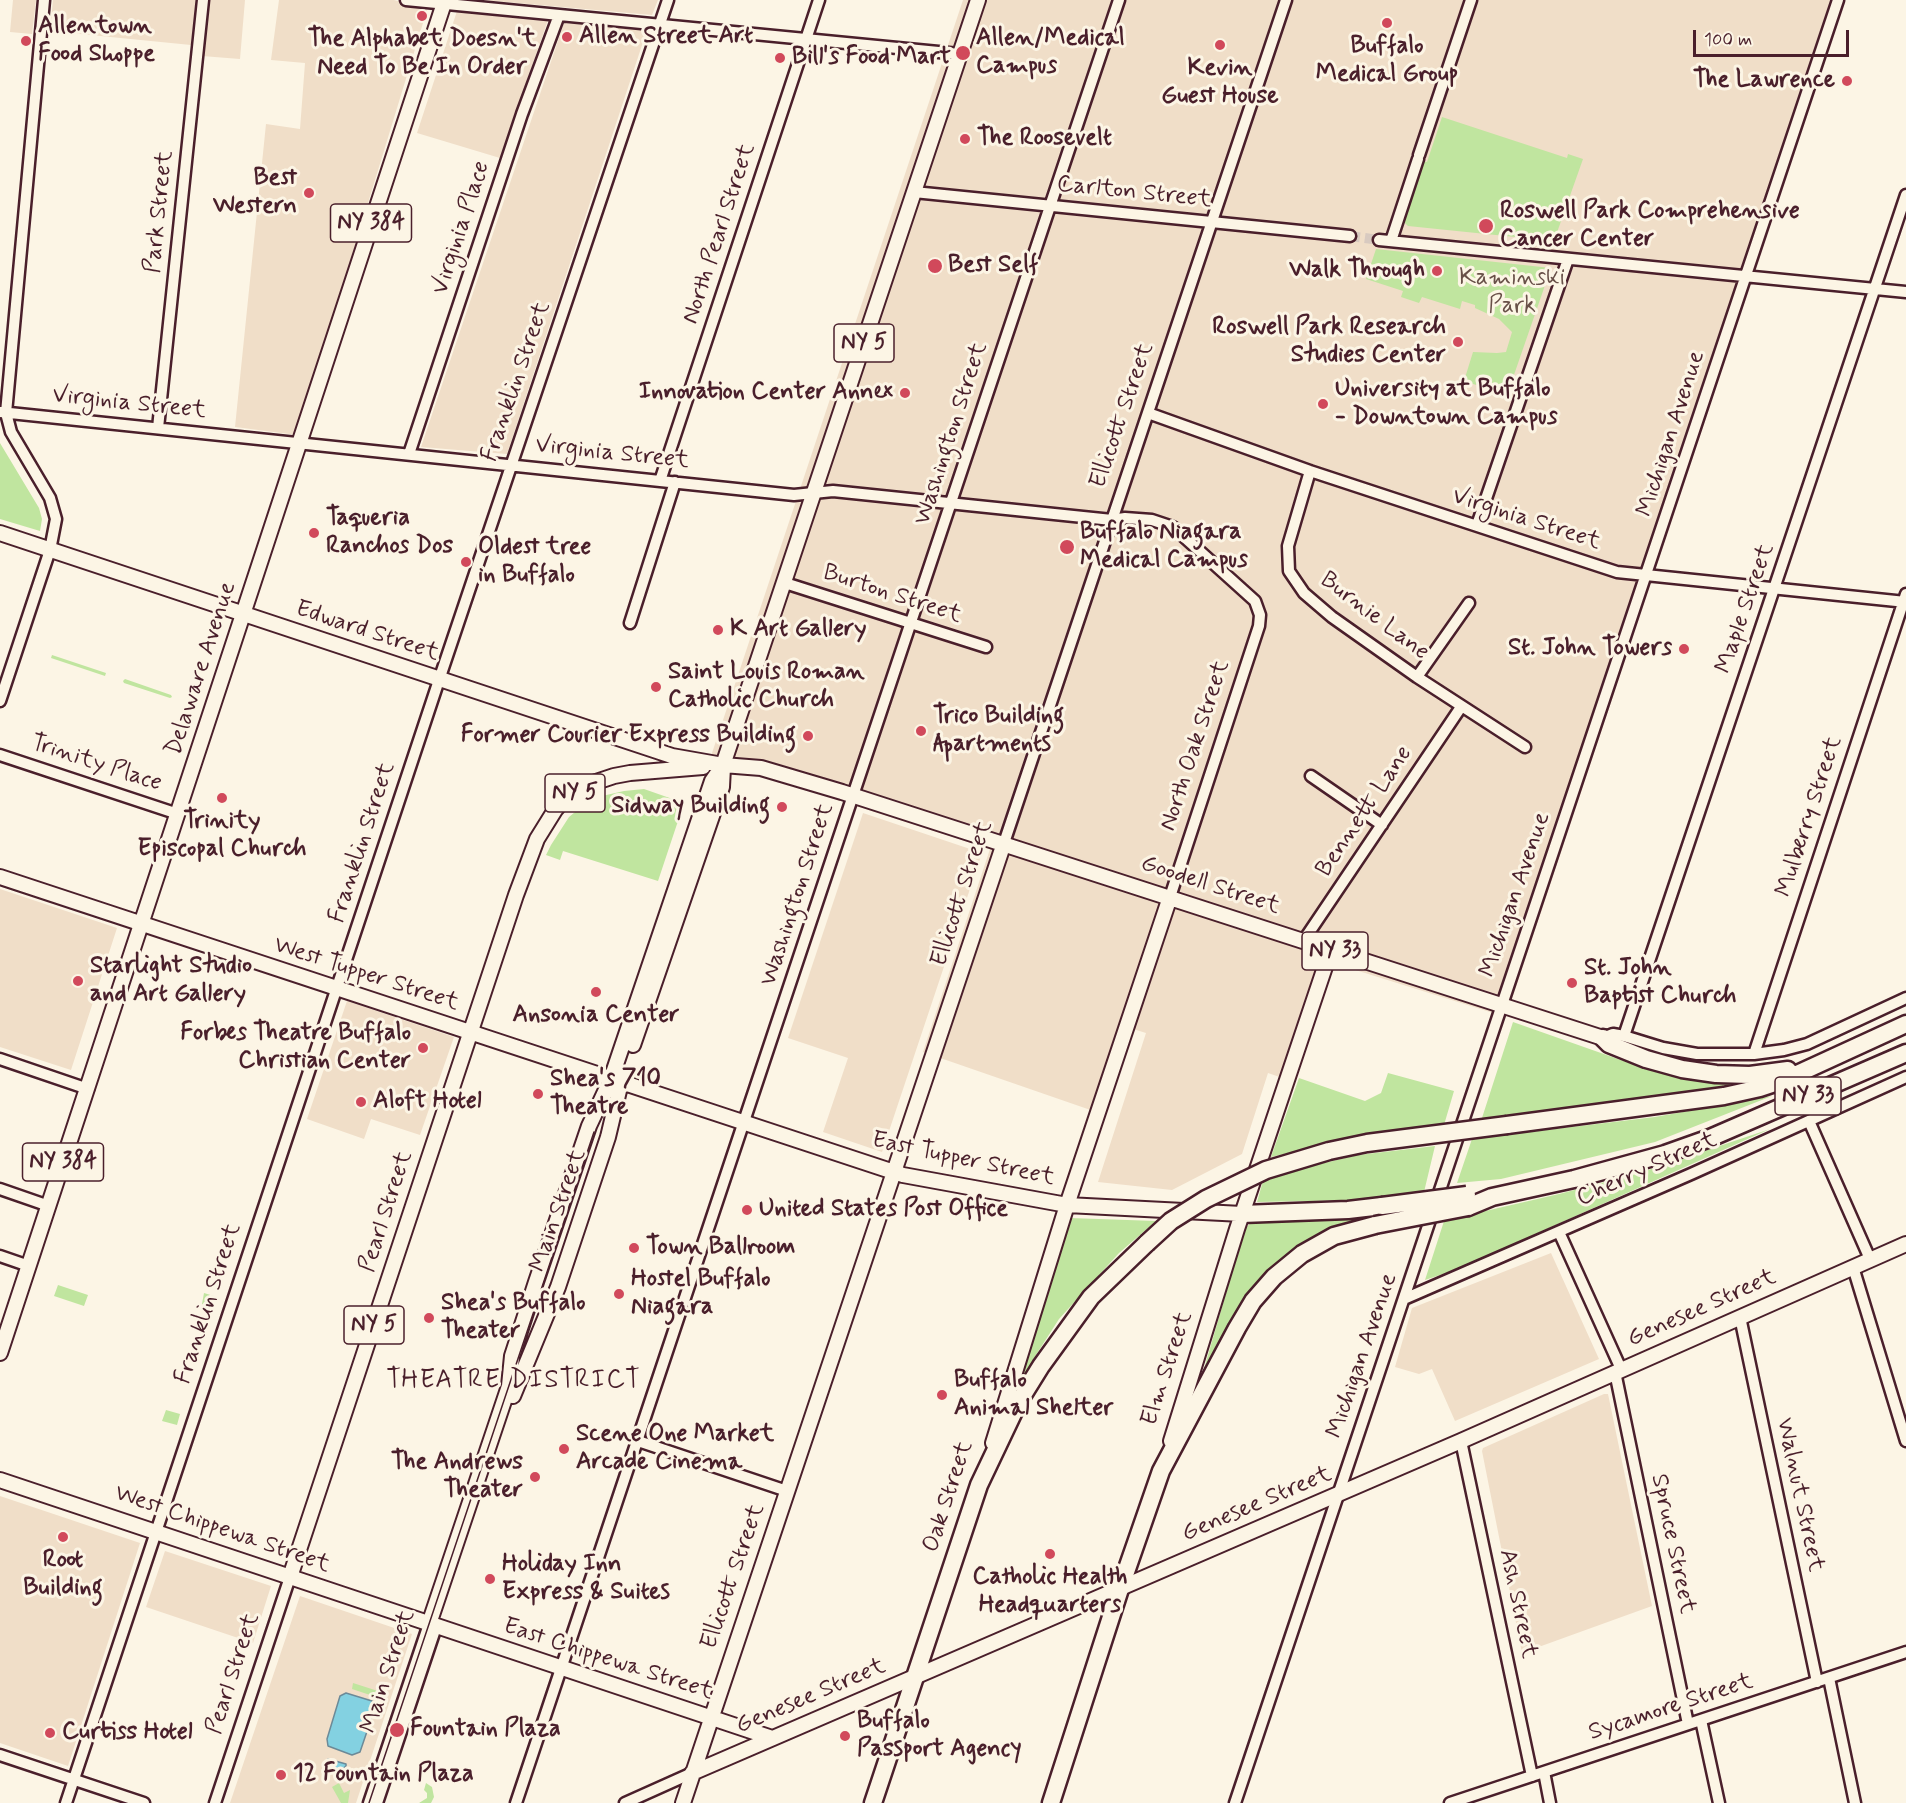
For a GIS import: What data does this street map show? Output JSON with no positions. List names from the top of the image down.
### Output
{
  "streets": {
    "highway": ["NY 33", "Elm Street", "Oak Street"],
    "main road": [
      "NY 384",
      "NY 5",
      "Ellicott Street",
      "Edward Street",
      "Delaware Avenue",
      "North Oak Street",
      "Goodell Street",
      "West Tupper Street",
      "East Tupper Street",
      "Main Street",
      "Pearl Street",
      "Genesee Street",
      "West Chippewa Street",
      "East Chippewa Street"
    ],
    "street": [
      "Carlton Street",
      "Park Street",
      "Virginia Place",
      "North Pearl Street",
      "Franklin Street",
      "Virginia Street",
      "Washington Street",
      "Michigan Avenue",
      "Burton Street",
      "Maple Street",
      "Burnie Lane",
      "Trinity Place",
      "Bennett Lane",
      "Mulberry Street",
      "Cherry Street",
      "Walnut Street",
      "Spruce Street",
      "Ash Street",
      "Sycamore Street"
    ]
  },
  "crossings": [
    ["Carlton Street", "NY 5"],
    ["Carlton Street", "Ellicott Street"],
    ["Carlton Street", "Washington Street"],
    ["Park Street", "Virginia Street"],
    ["Virginia Place", "Virginia Street"],
    ["North Pearl Street", "Virginia Street"],
    ["NY 5", "Virginia Street"],
    ["NY 5", "Burton Street"],
    ["NY 5", "Edward Street"],
    ["NY 5", "Goodell Street"],
    ["NY 5", "Pearl Street"],
    ["Franklin Street", "Virginia Street"],
    ["Franklin Street", "Edward Street"],
    ["Franklin Street", "West Tupper Street"],
    ["Franklin Street", "West Chippewa Street"],
    ["Virginia Street", "Ellicott Street"],
    ["Virginia Street", "Washington Street"],
    ["Virginia Street", "Michigan Avenue"],
    ["Virginia Street", "Maple Street"],
    ["Virginia Street", "Burnie Lane"],
    ["Virginia Street", "Delaware Avenue"],
    ["Virginia Street", "North Oak Street"],
    ["Virginia Street", "Mulberry Street"],
    ["Ellicott Street", "North Oak Street"],
    ["Ellicott Street", "Goodell Street"],
    ["Ellicott Street", "East Tupper Street"],
    ["Ellicott Street", "Genesee Street"],
    ["Ellicott Street", "East Chippewa Street"],
    ["Washington Street", "Burton Street"],
    ["Washington Street", "Goodell Street"],
    ["Washington Street", "East Tupper Street"],
    ["Washington Street", "East Chippewa Street"],
    ["Michigan Avenue", "Goodell Street"],
    ["Michigan Avenue", "Cherry Street"],
    ["Michigan Avenue", "Genesee Street"],
    ["Maple Street", "Goodell Street"],
    ["Burnie Lane", "Bennett Lane"],
    ["Edward Street", "Delaware Avenue"],
    ["Edward Street", "Goodell Street"],
    ["Edward Street", "Pearl Street"],
    ["Delaware Avenue", "Trinity Place"],
    ["Delaware Avenue", "West Tupper Street"],
    ["North Oak Street", "Goodell Street"],
    ["North Oak Street", "East Tupper Street"],
    ["North Oak Street", "Oak Street"],
    ["Bennett Lane", "Goodell Street"],
    ["Mulberry Street", "Goodell Street"],
    ["Goodell Street", "NY 33"],
    ["Goodell Street", "Pearl Street"],
    ["Goodell Street", "Elm Street"],
    ["NY 33", "East Tupper Street"],
    ["NY 33", "Elm Street"],
    ["West Tupper Street", "East Tupper Street"],
    ["West Tupper Street", "Main Street"],
    ["West Tupper Street", "Pearl Street"],
    ["East Tupper Street", "Main Street"],
    ["East Tupper Street", "Elm Street"],
    ["East Tupper Street", "Oak Street"],
    ["Cherry Street", "Spruce Street"],
    ["Main Street", "West Chippewa Street"],
    ["Main Street", "East Chippewa Street"],
    ["Pearl Street", "West Chippewa Street"],
    ["Genesee Street", "Elm Street"],
    ["Genesee Street", "Walnut Street"],
    ["Genesee Street", "Oak Street"],
    ["Genesee Street", "Spruce Street"],
    ["Genesee Street", "Ash Street"],
    ["Genesee Street", "East Chippewa Street"],
    ["Walnut Street", "Sycamore Street"],
    ["West Chippewa Street", "East Chippewa Street"],
    ["Spruce Street", "Sycamore Street"],
    ["Ash Street", "Sycamore Street"]
  ],
  "districts": ["THEATRE DISTRICT"],
  "parks": ["Kaminski Park"],
  "places": [
    "The Alphabet Doesn't Need To Be In Order",
    "Buffalo Medical Group",
    "Allen Street Art",
    "Allentown Food Shoppe",
    "Kevin Guest House",
    "Allen/Medical Campus",
    "Bill's Food Mart",
    "The Lawrence",
    "The Roosevelt",
    "Best Western",
    "Roswell Park Comprehensive Cancer Center",
    "Best Self",
    "Walk Through",
    "Roswell Park Research Studies Center",
    "Innovation Center Annex",
    "University at Buffalo - Downtown Campus",
    "Taqueria Ranchos Dos",
    "Buffalo Niagara Medical Campus",
    "Oldest tree in Buffalo",
    "K Art Gallery",
    "St. John Towers",
    "Saint Louis Roman Catholic Church",
    "Trico Building Apartments",
    "Former Courier Express Building",
    "Trinity Episcopal Church",
    "Sidway Building",
    "Starlight Studio and Art Gallery",
    "St. John Baptist Church",
    "Ansonia Center",
    "Forbes Theatre Buffalo Christian Center",
    "Shea's 710 Theatre",
    "Aloft Hotel",
    "United States Post Office",
    "Town Ballroom",
    "Hostel Buffalo Niagara",
    "Shea's Buffalo Theater",
    "Buffalo Animal Shelter",
    "Scene One Market Arcade Cinema",
    "The Andrews Theater",
    "Root Building",
    "Catholic Health Headquarters",
    "Holiday Inn Express & Suites",
    "Fountain Plaza",
    "Curtiss Hotel",
    "Buffalo Passport Agency",
    "12 Fountain Plaza"
  ],
  "scale_bar": "100 m"
}
